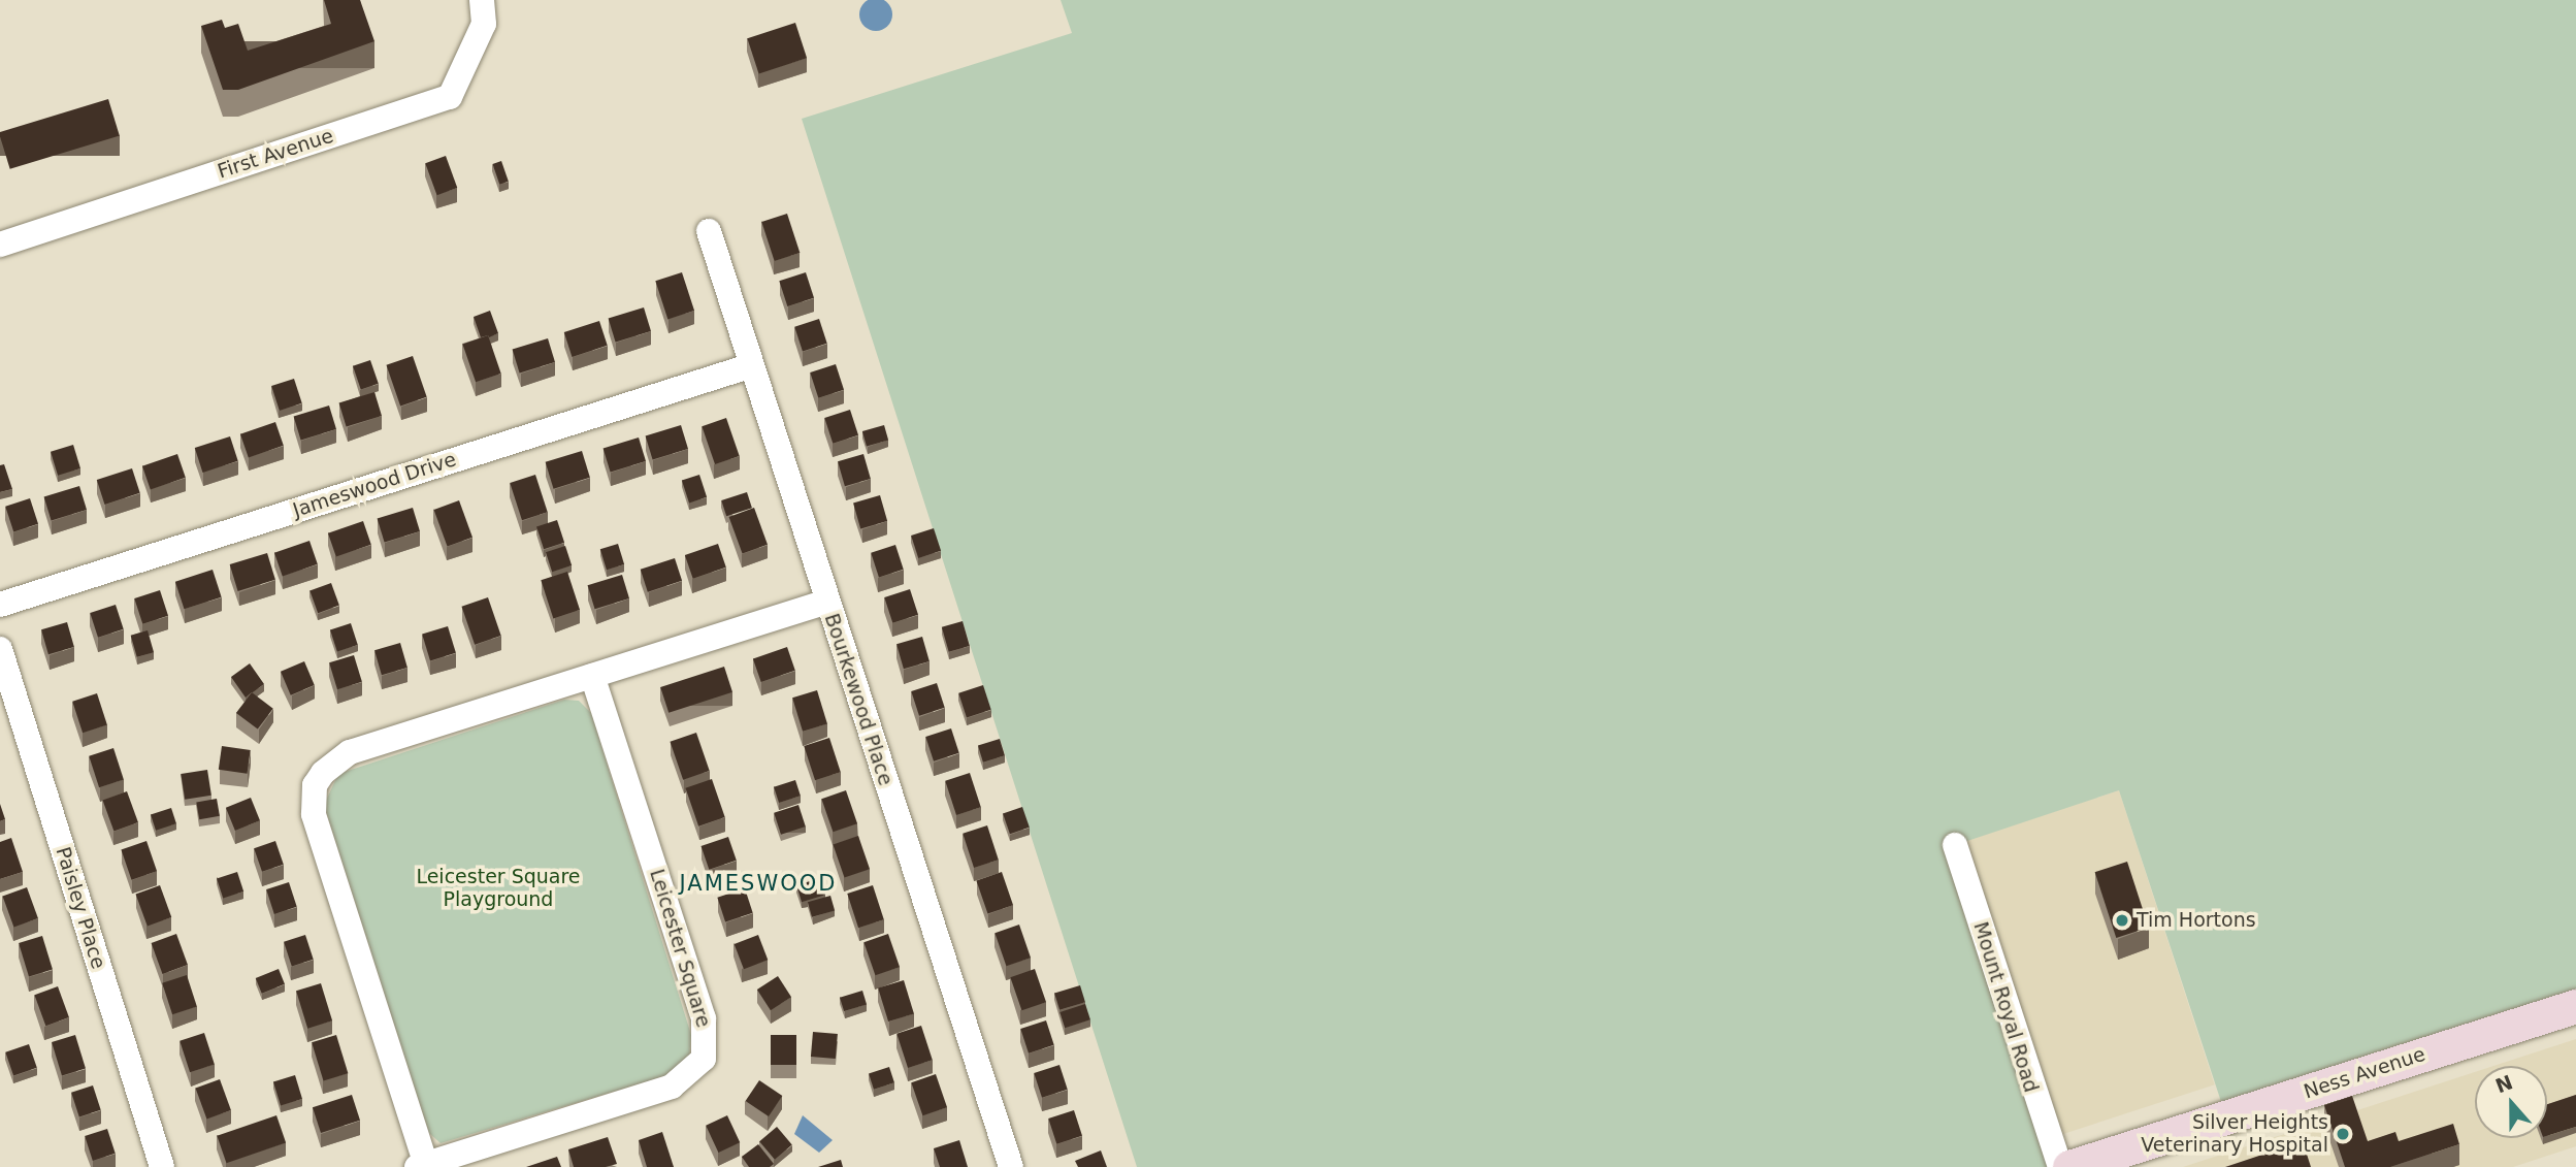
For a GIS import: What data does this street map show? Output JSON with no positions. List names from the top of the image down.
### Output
{
  "streets": {
    "main road": ["Ness Avenue"],
    "street": [
      "First Avenue",
      "Jameswood Drive",
      "Bourkewood Place",
      "Paisley Place",
      "Leicester Square",
      "Mount Royal Road"
    ]
  },
  "crossings": [
    ["Jameswood Drive", "Bourkewood Place"],
    ["Bourkewood Place", "Leicester Square"]
  ],
  "districts": ["JAMESWOOD"],
  "parks": ["Leicester Square Playground"],
  "places": ["Tim Hortons", "Silver Heights Veterinary Hospital"],
  "north": "top"
}
